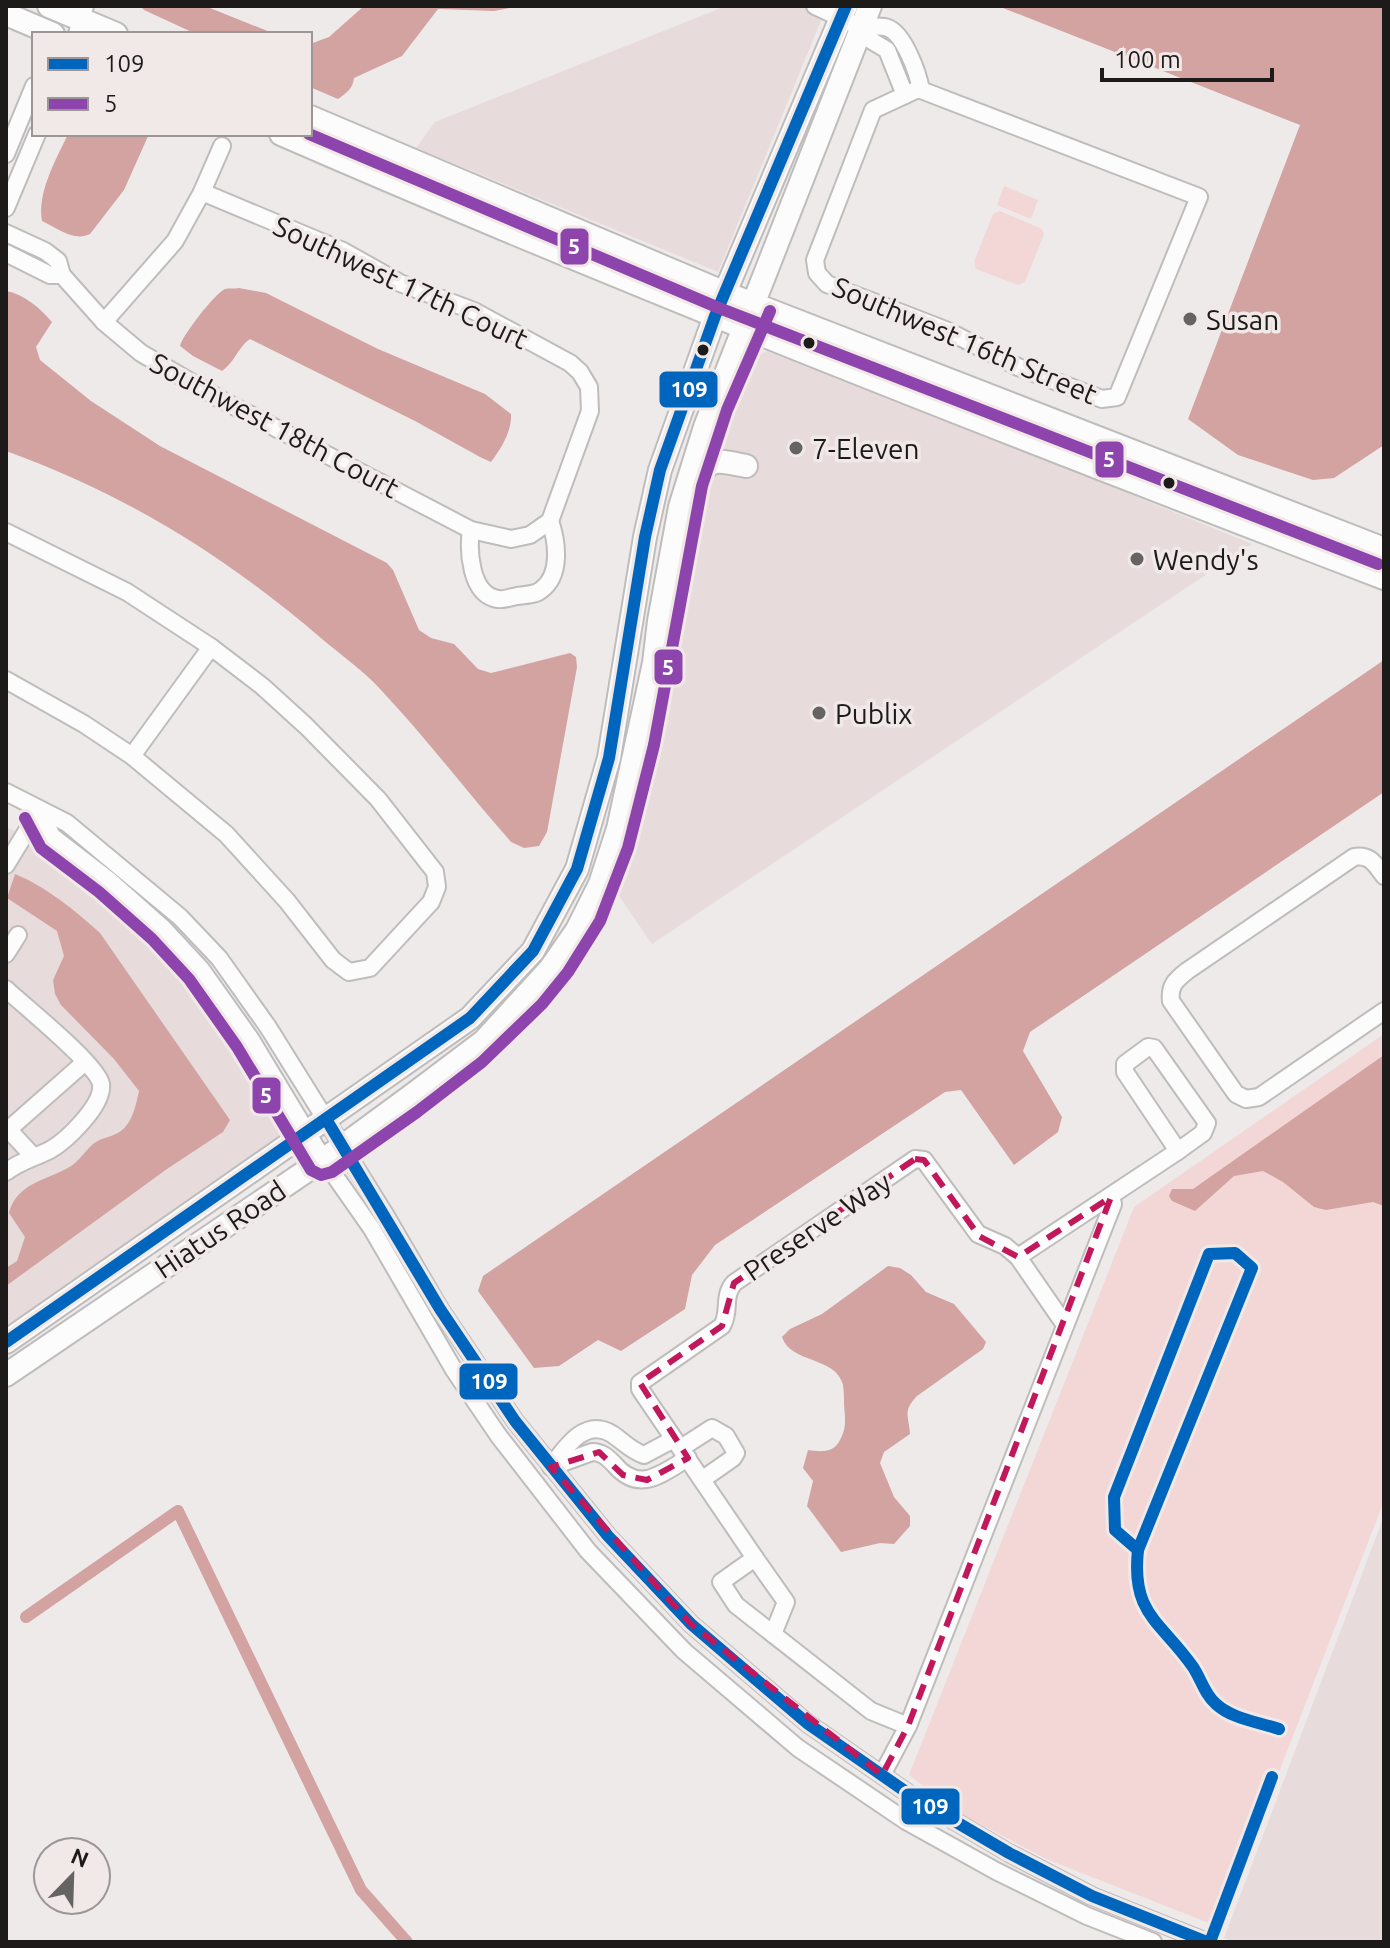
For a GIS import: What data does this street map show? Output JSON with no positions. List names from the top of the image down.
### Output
{
  "streets": {
    "main road": ["Hiatus Road"],
    "street": [
      "Southwest 17th Court",
      "Southwest 16th Street",
      "Southwest 18th Court",
      "Preserve Way"
    ]
  },
  "crossings": [
    ["Southwest 17th Court", "Southwest 18th Court"]
  ],
  "places": [
    "Susan",
    "7-Eleven",
    "Wendy's",
    "Publix"
  ],
  "lines": ["transit line 109", "transit line 5"],
  "legend": ["109", "5"],
  "scale_bar": "100 m",
  "north": "top right"
}
